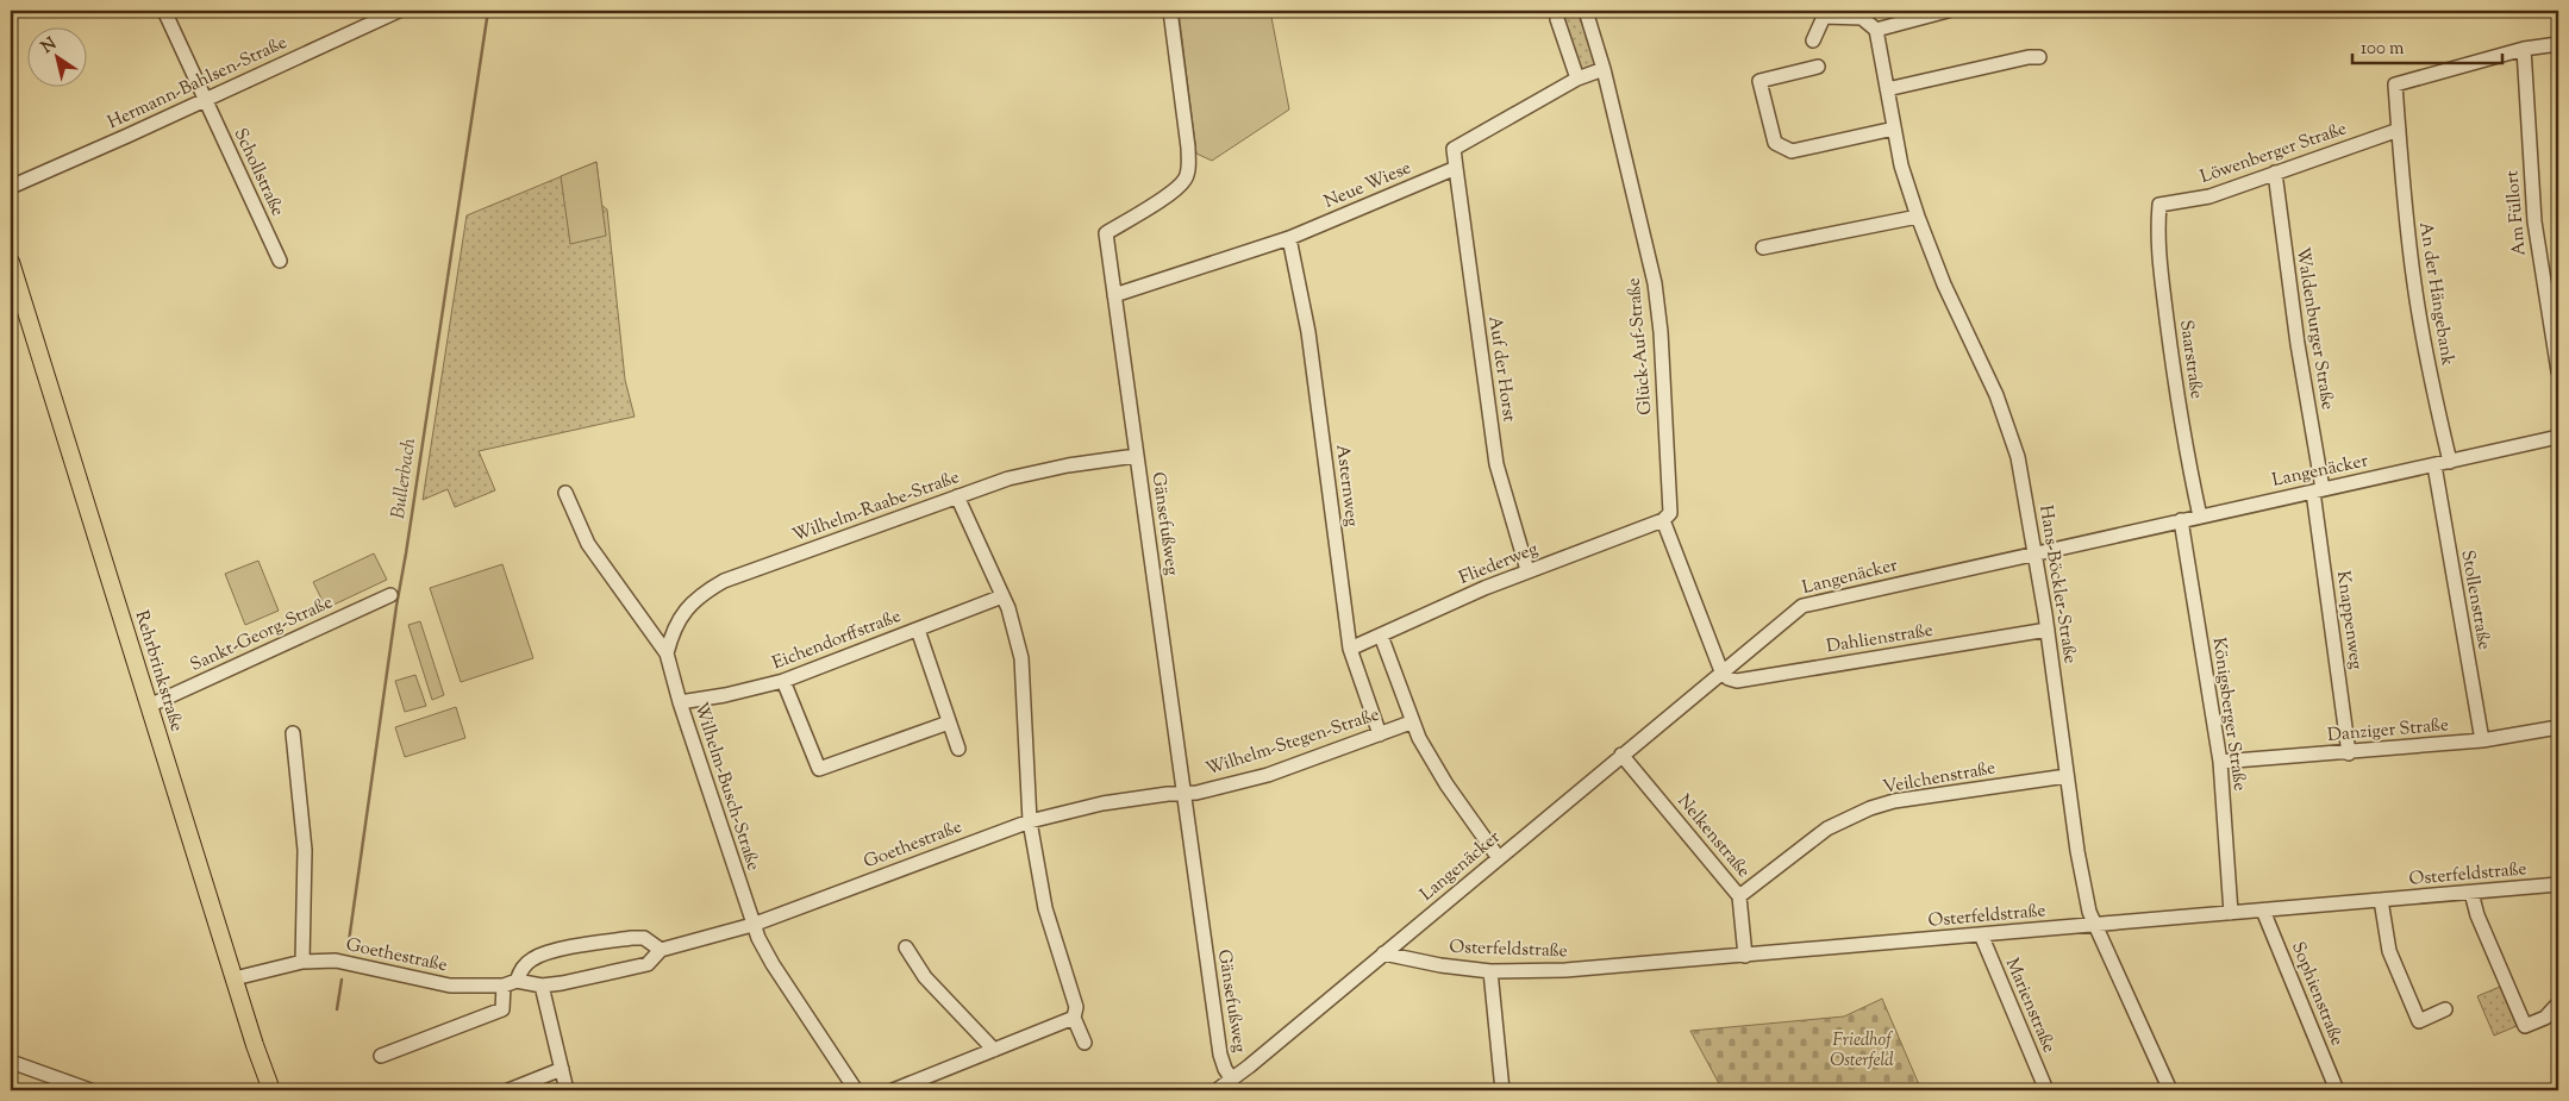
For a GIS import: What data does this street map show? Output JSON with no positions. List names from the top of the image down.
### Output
{
  "streets": {
    "main road": ["Rehrbrinkstraße"],
    "street": [
      "Hermann-Bahlsen-Straße",
      "Löwenberger Straße",
      "Schollstraße",
      "Neue Wiese",
      "Am Füllort",
      "An der Hängebank",
      "Waldenburger Straße",
      "Glück-Auf-Straße",
      "Saarstraße",
      "Auf der Horst",
      "Langenäcker",
      "Asternweg",
      "Wilhelm-Raabe-Straße",
      "Gänsefußweg",
      "Fliederweg",
      "Hans-Böckler-Straße",
      "Stollenstraße",
      "Knappenweg",
      "Sankt-Georg-Straße",
      "Dahlienstraße",
      "Eichendorffstraße",
      "Königsberger Straße",
      "Danziger Straße",
      "Wilhelm-Stegen-Straße",
      "Veilchenstraße",
      "Wilhelm-Busch-Straße",
      "Nelkenstraße",
      "Goethestraße",
      "Osterfeldstraße",
      "Sophienstraße",
      "Marienstraße"
    ]
  },
  "crossings": [
    ["Hermann-Bahlsen-Straße", "Schollstraße"],
    ["Löwenberger Straße", "An der Hängebank"],
    ["Löwenberger Straße", "Waldenburger Straße"],
    ["Löwenberger Straße", "Saarstraße"],
    ["Neue Wiese", "Auf der Horst"],
    ["Neue Wiese", "Asternweg"],
    ["Neue Wiese", "Gänsefußweg"],
    ["Am Füllort", "An der Hängebank"],
    ["An der Hängebank", "Langenäcker"],
    ["Waldenburger Straße", "Langenäcker"],
    ["Waldenburger Straße", "Knappenweg"],
    ["Glück-Auf-Straße", "Fliederweg"],
    ["Saarstraße", "Langenäcker"],
    ["Auf der Horst", "Fliederweg"],
    ["Langenäcker", "Gänsefußweg"],
    ["Langenäcker", "Hans-Böckler-Straße"],
    ["Langenäcker", "Stollenstraße"],
    ["Langenäcker", "Knappenweg"],
    ["Langenäcker", "Dahlienstraße"],
    ["Langenäcker", "Königsberger Straße"],
    ["Langenäcker", "Nelkenstraße"],
    ["Langenäcker", "Osterfeldstraße"],
    ["Asternweg", "Fliederweg"],
    ["Asternweg", "Wilhelm-Stegen-Straße"],
    ["Wilhelm-Raabe-Straße", "Gänsefußweg"],
    ["Wilhelm-Raabe-Straße", "Wilhelm-Busch-Straße"],
    ["Gänsefußweg", "Wilhelm-Stegen-Straße"],
    ["Gänsefußweg", "Goethestraße"],
    ["Hans-Böckler-Straße", "Dahlienstraße"],
    ["Hans-Böckler-Straße", "Veilchenstraße"],
    ["Hans-Böckler-Straße", "Osterfeldstraße"],
    ["Stollenstraße", "Danziger Straße"],
    ["Knappenweg", "Danziger Straße"],
    ["Sankt-Georg-Straße", "Rehrbrinkstraße"],
    ["Eichendorffstraße", "Wilhelm-Busch-Straße"],
    ["Rehrbrinkstraße", "Goethestraße"],
    ["Königsberger Straße", "Danziger Straße"],
    ["Königsberger Straße", "Osterfeldstraße"],
    ["Wilhelm-Stegen-Straße", "Goethestraße"],
    ["Veilchenstraße", "Nelkenstraße"],
    ["Wilhelm-Busch-Straße", "Goethestraße"],
    ["Nelkenstraße", "Osterfeldstraße"],
    ["Osterfeldstraße", "Sophienstraße"],
    ["Osterfeldstraße", "Marienstraße"]
  ],
  "water": ["Bullerbach"],
  "parks": ["Friedhof Osterfeld"],
  "scale_bar": "100 m",
  "north": "top left"
}
